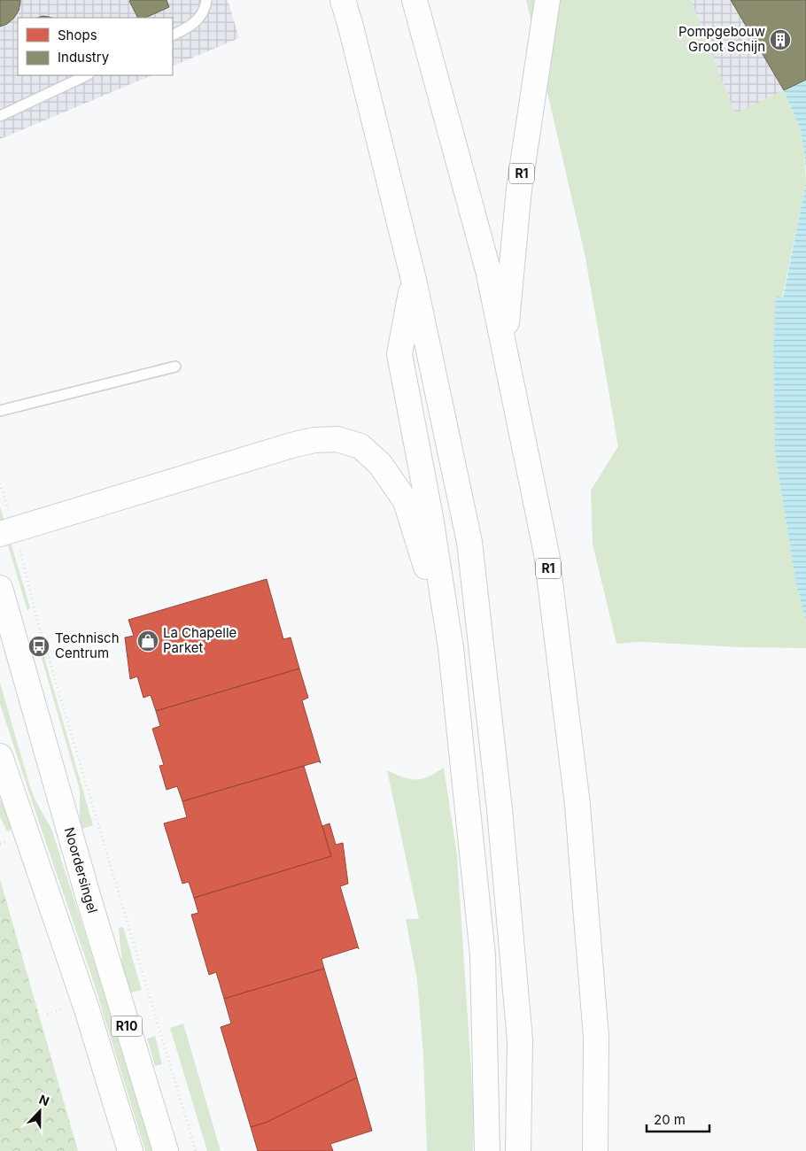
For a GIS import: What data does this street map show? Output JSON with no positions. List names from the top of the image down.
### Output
{
  "streets": {
    "main road": ["R1", "Noordersingel", "R10"]
  },
  "places": {
    "building": ["Pompgebouw Groot Schijn"],
    "shop": ["La Chapelle Parket"],
    "bus stop": ["Technisch Centrum"]
  },
  "legend": ["Shops", "Industry"],
  "scale_bar": "20 m",
  "north": "top"
}
